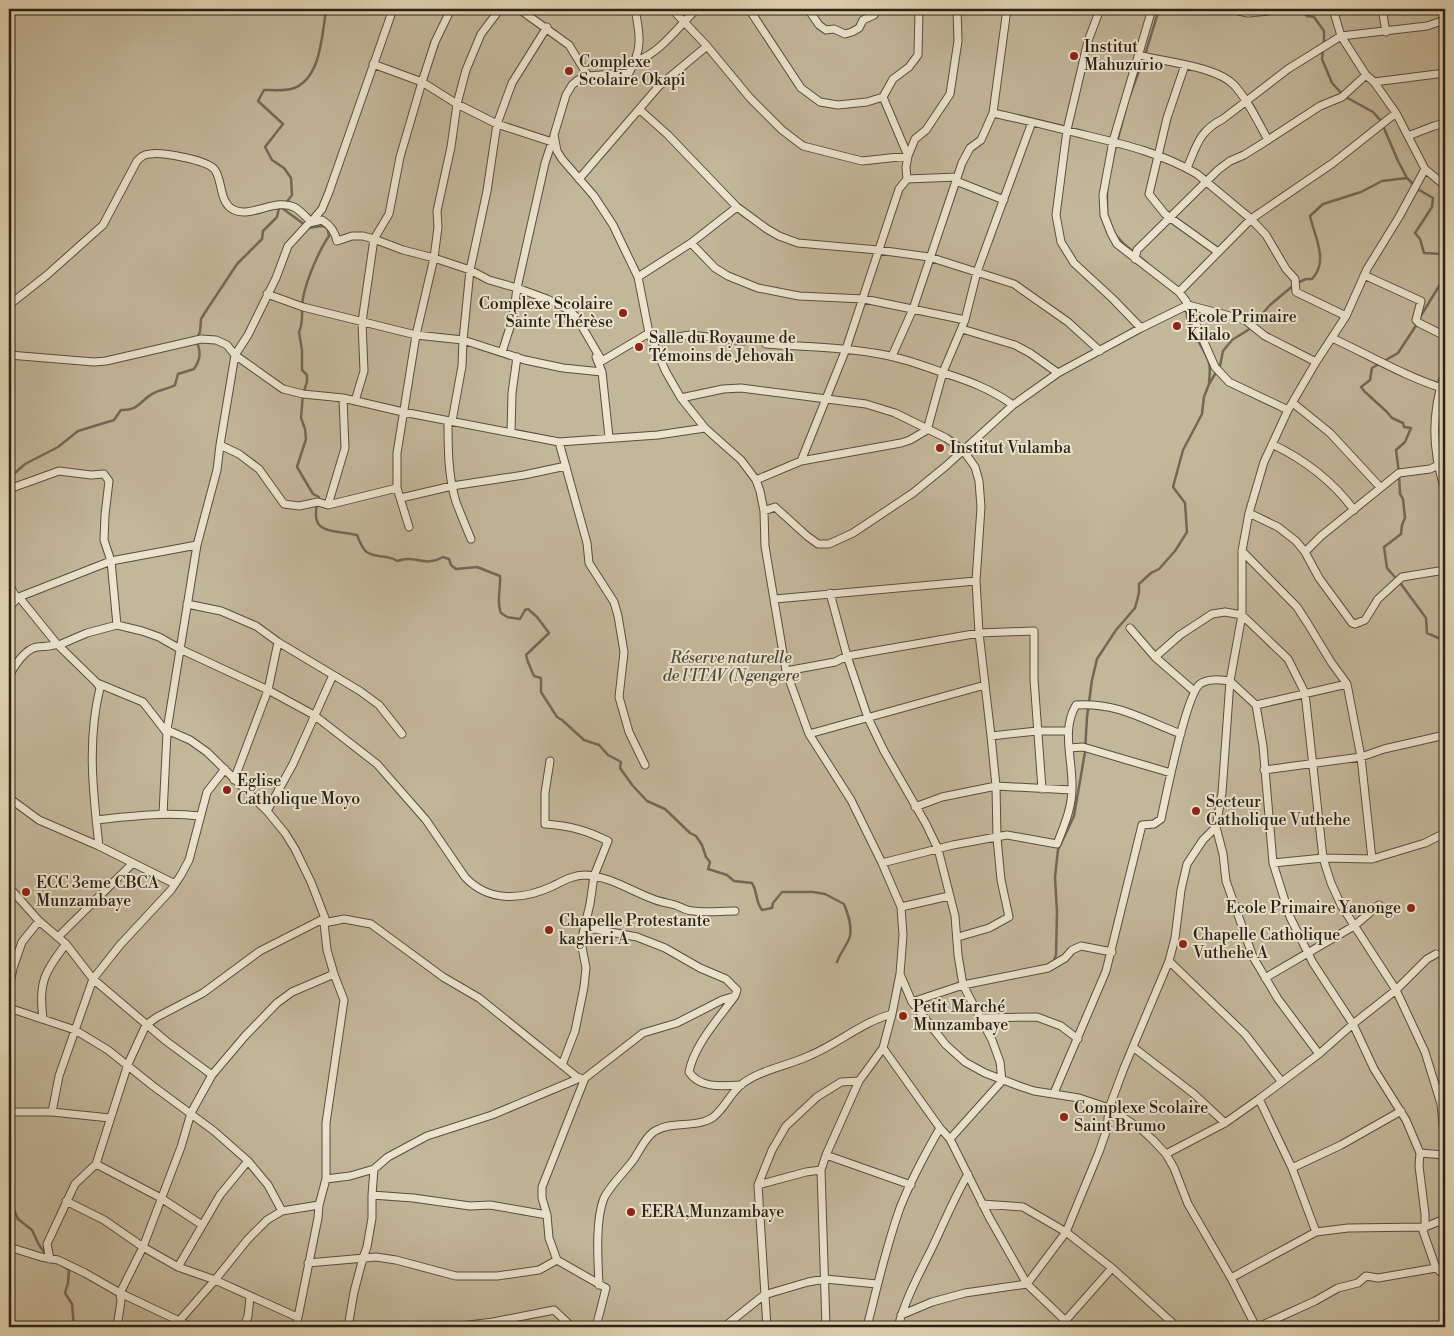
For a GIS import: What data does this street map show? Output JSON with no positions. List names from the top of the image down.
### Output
{
  "parks": ["Réserve naturelle de l'ITAV (Ngengere"],
  "places": [
    "Institut Mahuzurio",
    "Complexe Scolaire Okapi",
    "Complexe Scolaire Sainte Thérèse",
    "Ecole Primaire Kilalo",
    "Salle du Royaume de Témoins de Jehovah",
    "Institut Vulamba",
    "Eglise Catholique Moyo",
    "Secteur Catholique Vuthehe",
    "ECC 3eme CBCA Munzambaye",
    "Ecole Primaire Yanonge",
    "Chapelle Protestante kagheri A",
    "Chapelle Catholique Vuthehe A",
    "Petit Marché Munzambaye",
    "Complexe Scolaire Saint Brumo",
    "EERA,Munzambaye"
  ]
}
